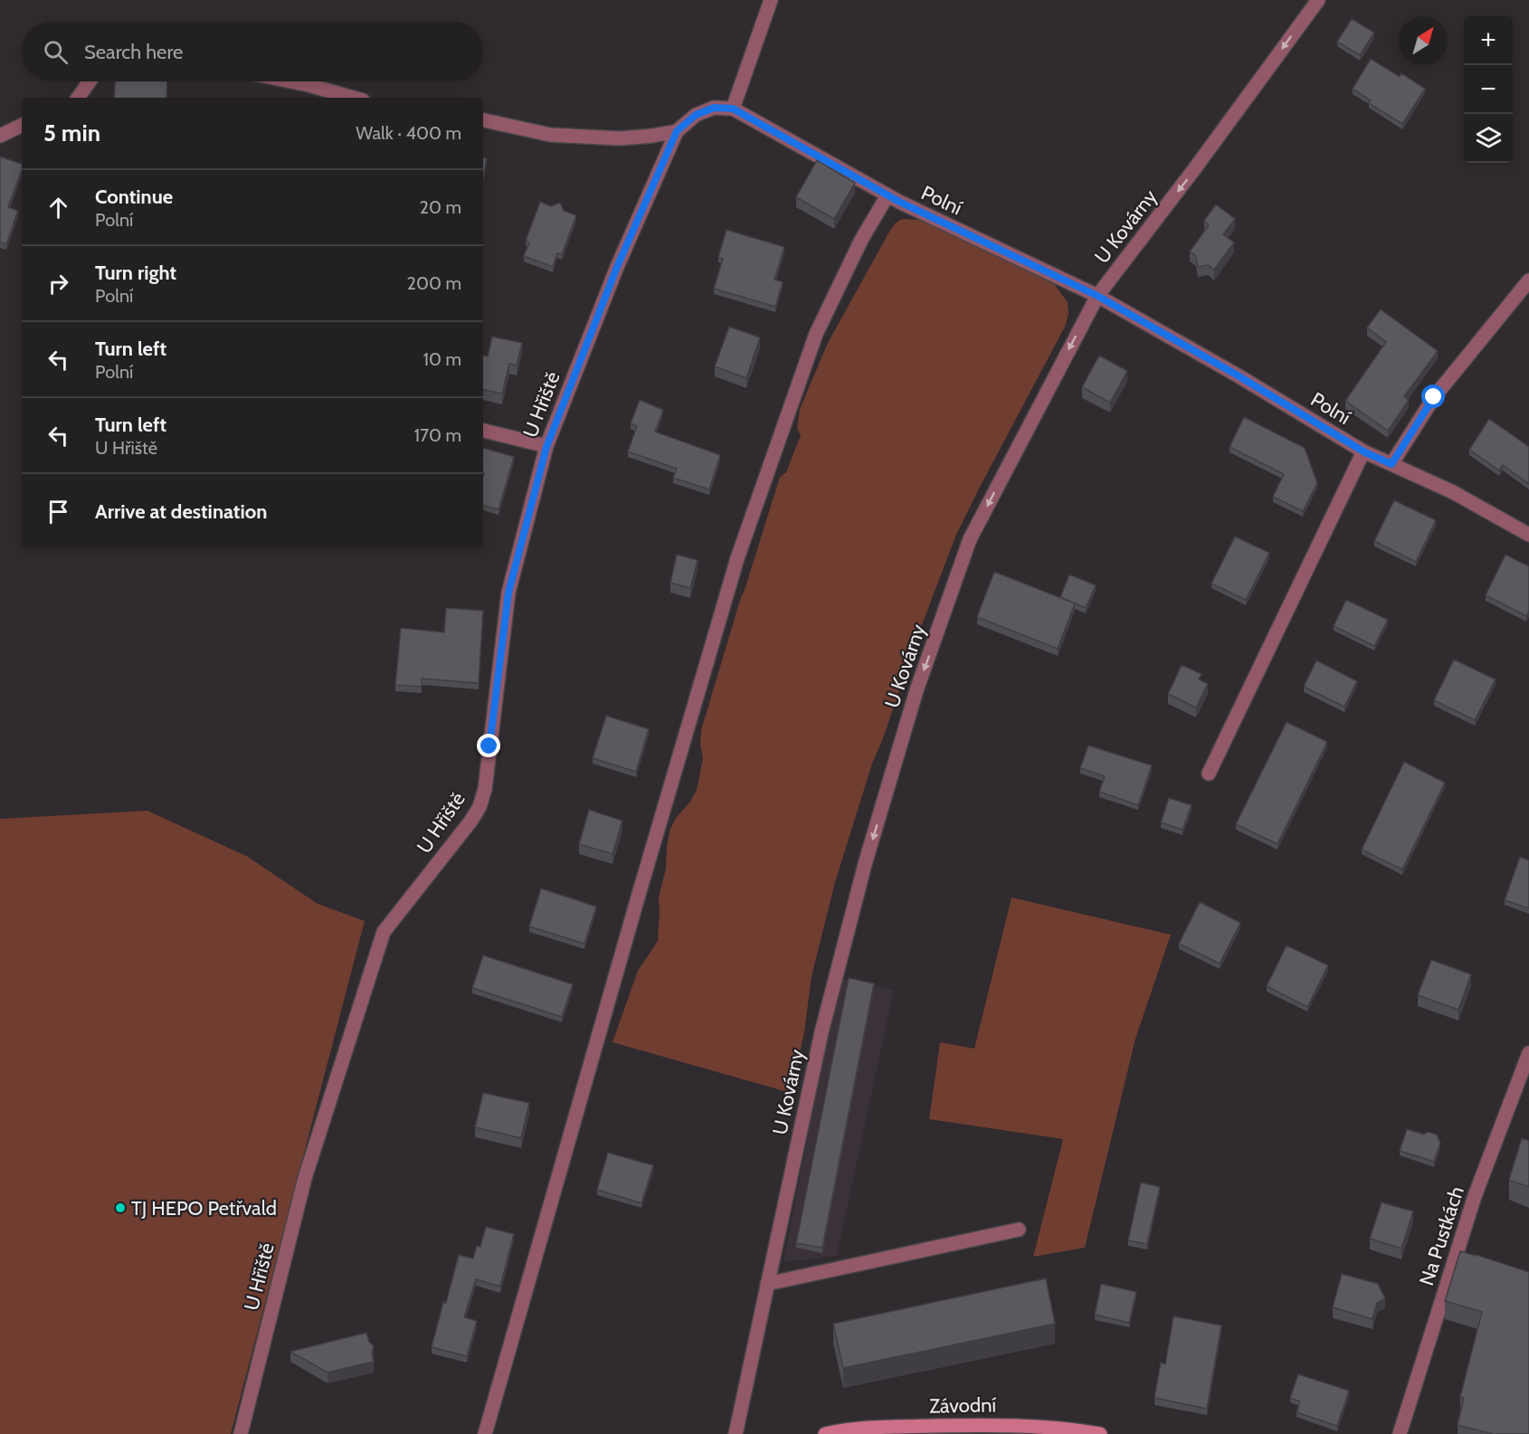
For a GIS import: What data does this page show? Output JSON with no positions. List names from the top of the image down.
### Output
{
  "streets": {
    "street": [
      "Polní",
      "U Kovárny",
      "U Hřiště",
      "Na Pustkách",
      "Závodní"
    ]
  },
  "crossings": [
    ["Polní", "U Kovárny"]
  ],
  "one_way": ["U Kovárny"],
  "places": ["TJ HEPO Petřvald"],
  "north": "top right",
  "page": {
    "map_buttons": ["+", "−"],
    "search": "Search here",
    "heading": ["5 min", "Walk · 400 m"],
    "list": [
      ["Continue", "Polní", "20 m"],
      ["Turn right", "Polní", "200 m"],
      ["Turn left", "Polní", "10 m"],
      ["Turn left", "U Hřiště", "170 m"],
      "Arrive at destination"
    ]
  }
}
